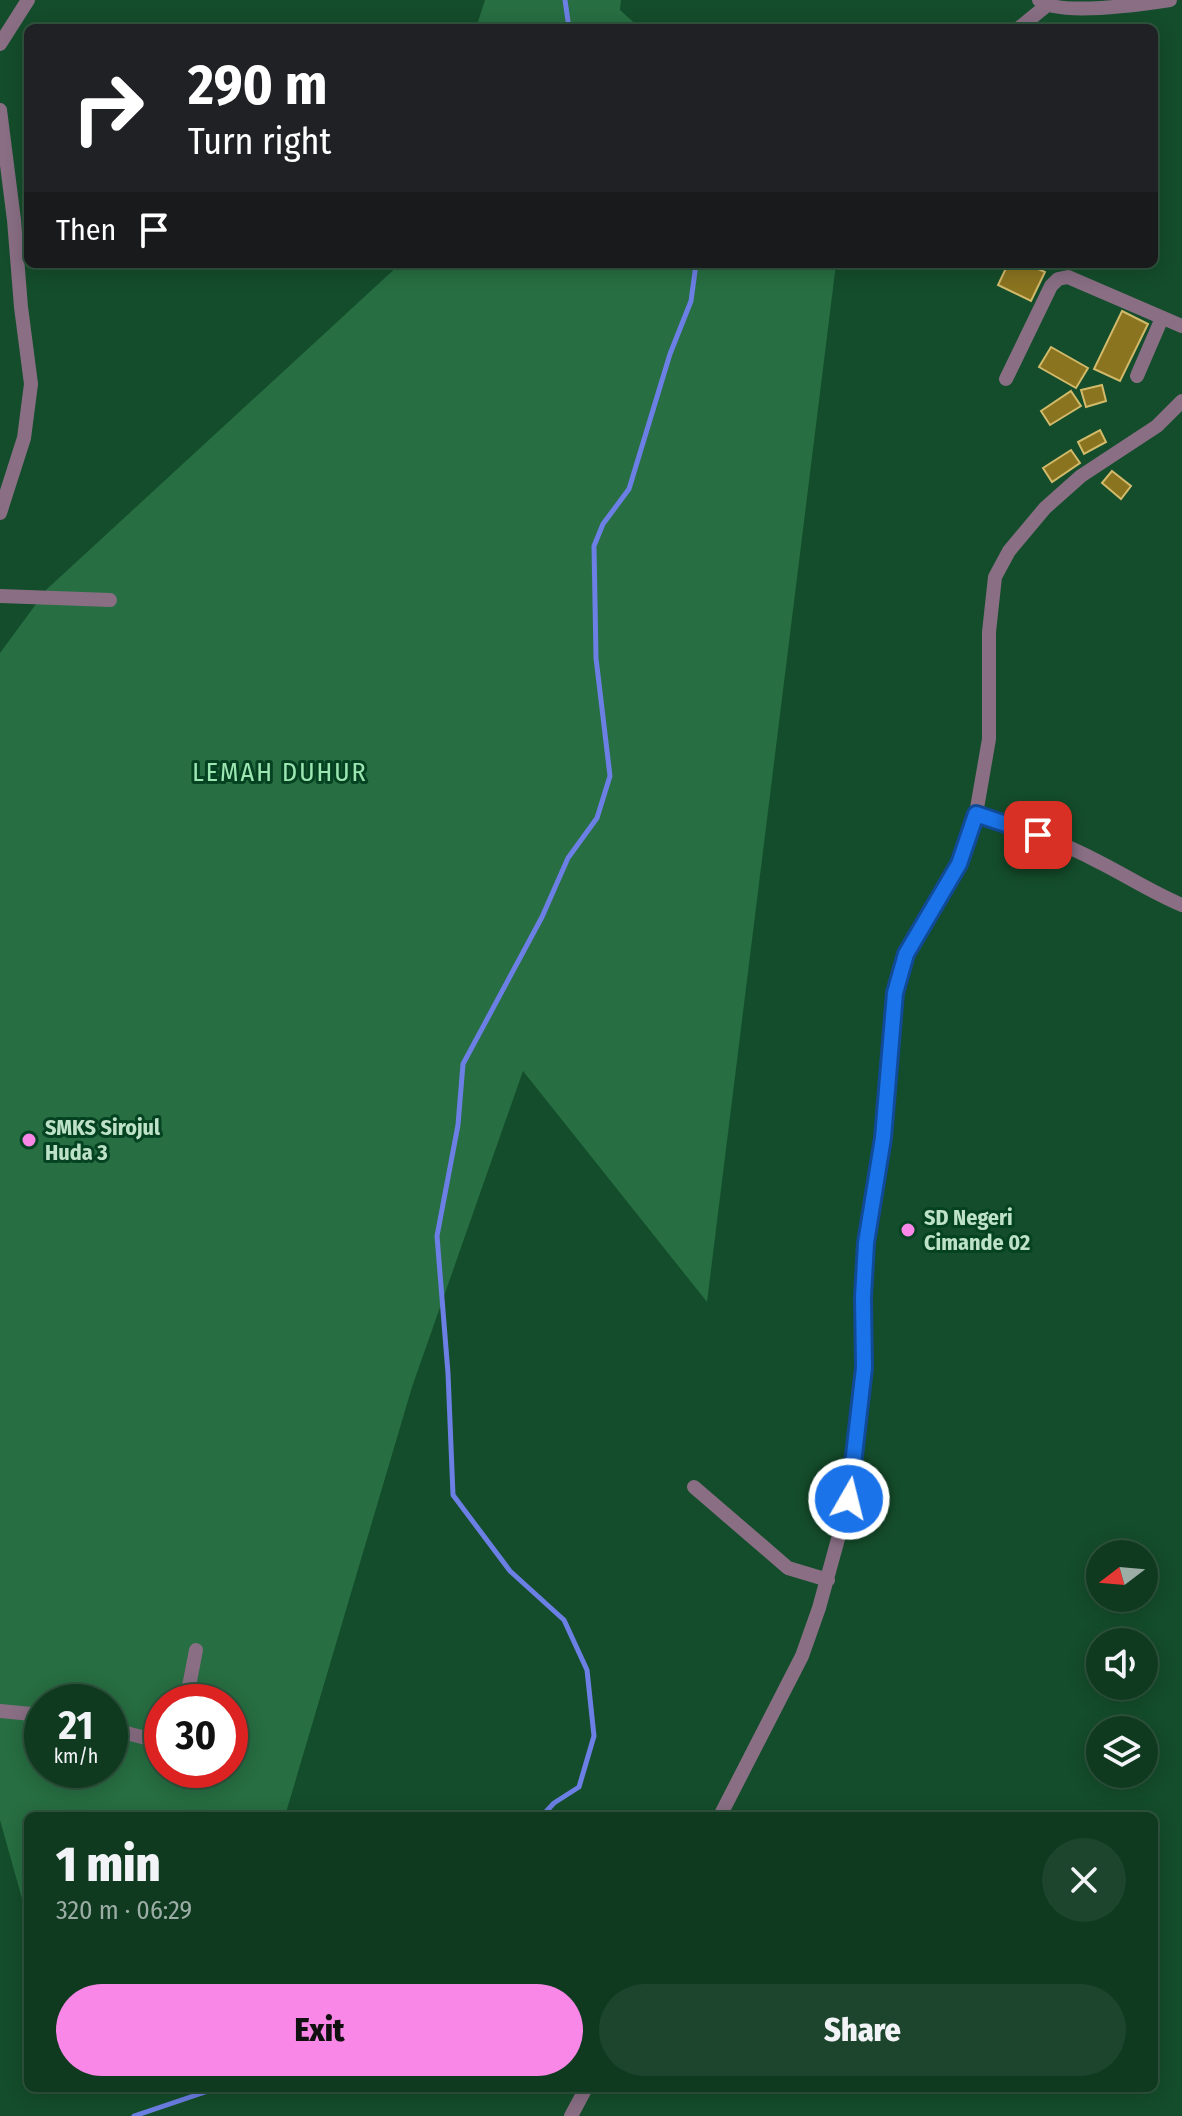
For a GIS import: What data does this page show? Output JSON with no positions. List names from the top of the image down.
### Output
{
  "districts": ["LEMAH DUHUR"],
  "places": ["SMKS Sirojul Huda 3", "SD Negeri Cimande 02"],
  "north": "left",
  "page": {
    "turn": ["290 m", "Turn right"],
    "then": "Then",
    "speed": "21 km/h",
    "limit": "30",
    "heading": ["1 min", "320 m · 06:29"],
    "buttons": ["Exit", "Share"]
  }
}
